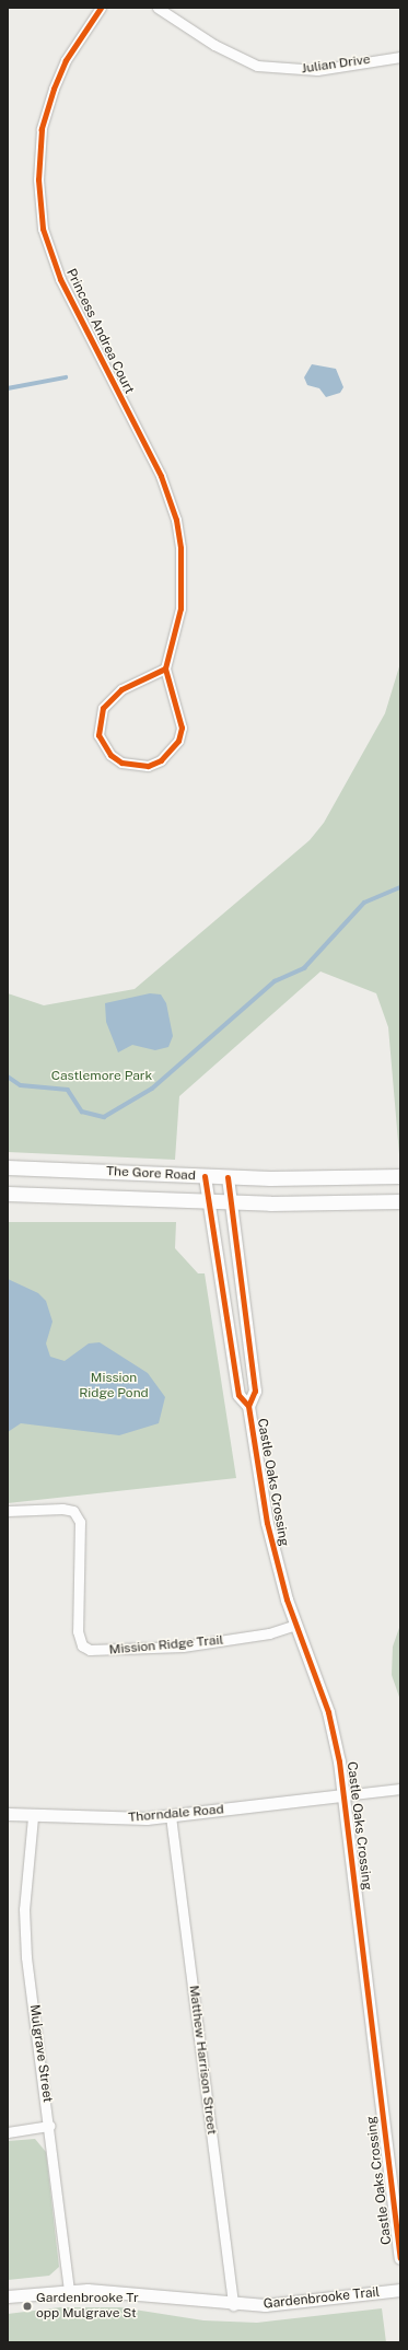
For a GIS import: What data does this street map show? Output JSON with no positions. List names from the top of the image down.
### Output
{
  "streets": {
    "main road": ["The Gore Road"],
    "street": [
      "Julian Drive",
      "Princess Andrea Court",
      "Castle Oaks Crossing",
      "Mission Ridge Trail",
      "Thorndale Road",
      "Mulgrave Street",
      "Matthew Harrison Street",
      "Gardenbrooke Trail"
    ]
  },
  "crossings": [
    ["The Gore Road", "Castle Oaks Crossing"],
    ["Castle Oaks Crossing", "Mission Ridge Trail"],
    ["Castle Oaks Crossing", "Thorndale Road"],
    ["Thorndale Road", "Mulgrave Street"],
    ["Thorndale Road", "Matthew Harrison Street"],
    ["Mulgrave Street", "Gardenbrooke Trail"],
    ["Matthew Harrison Street", "Gardenbrooke Trail"]
  ],
  "parks": ["Castlemore Park", "Mission Ridge Pond"],
  "places": ["Gardenbrooke Tr opp Mulgrave St"]
}
